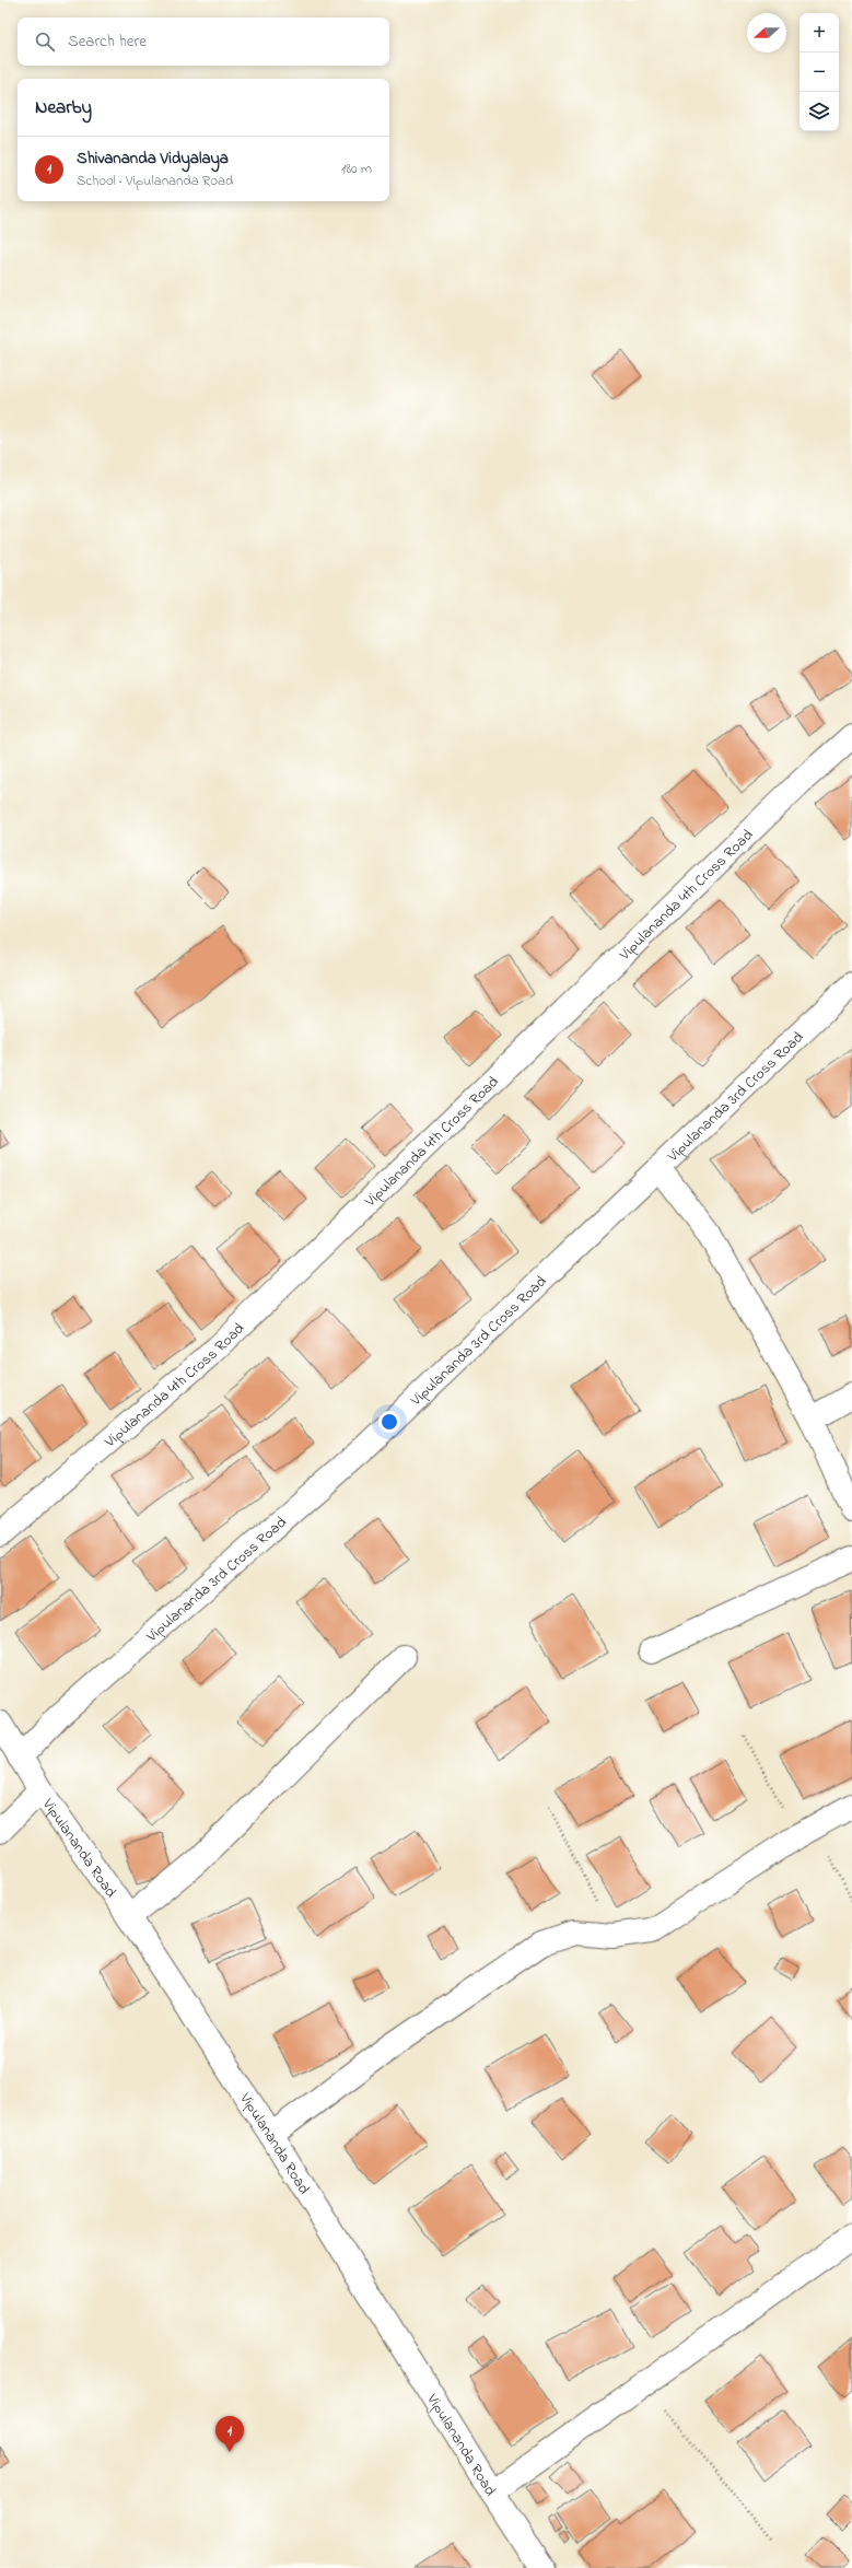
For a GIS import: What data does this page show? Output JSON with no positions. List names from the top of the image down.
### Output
{
  "streets": {
    "street": ["Vipulananda 4th Cross Road", "Vipulananda 3rd Cross Road", "Vipulananda Road"]
  },
  "crossings": [
    ["Vipulananda 3rd Cross Road", "Vipulananda Road"]
  ],
  "north": "left",
  "page": {
    "map_buttons": ["+", "−"],
    "search": "Search here",
    "heading": "Nearby",
    "list": [
      {
        "mark": "1",
        "name": "Shivananda Vidyalaya",
        "note": "School · Vipulananda Road",
        "value": "180 m"
      }
    ],
    "pins": "1"
  }
}
